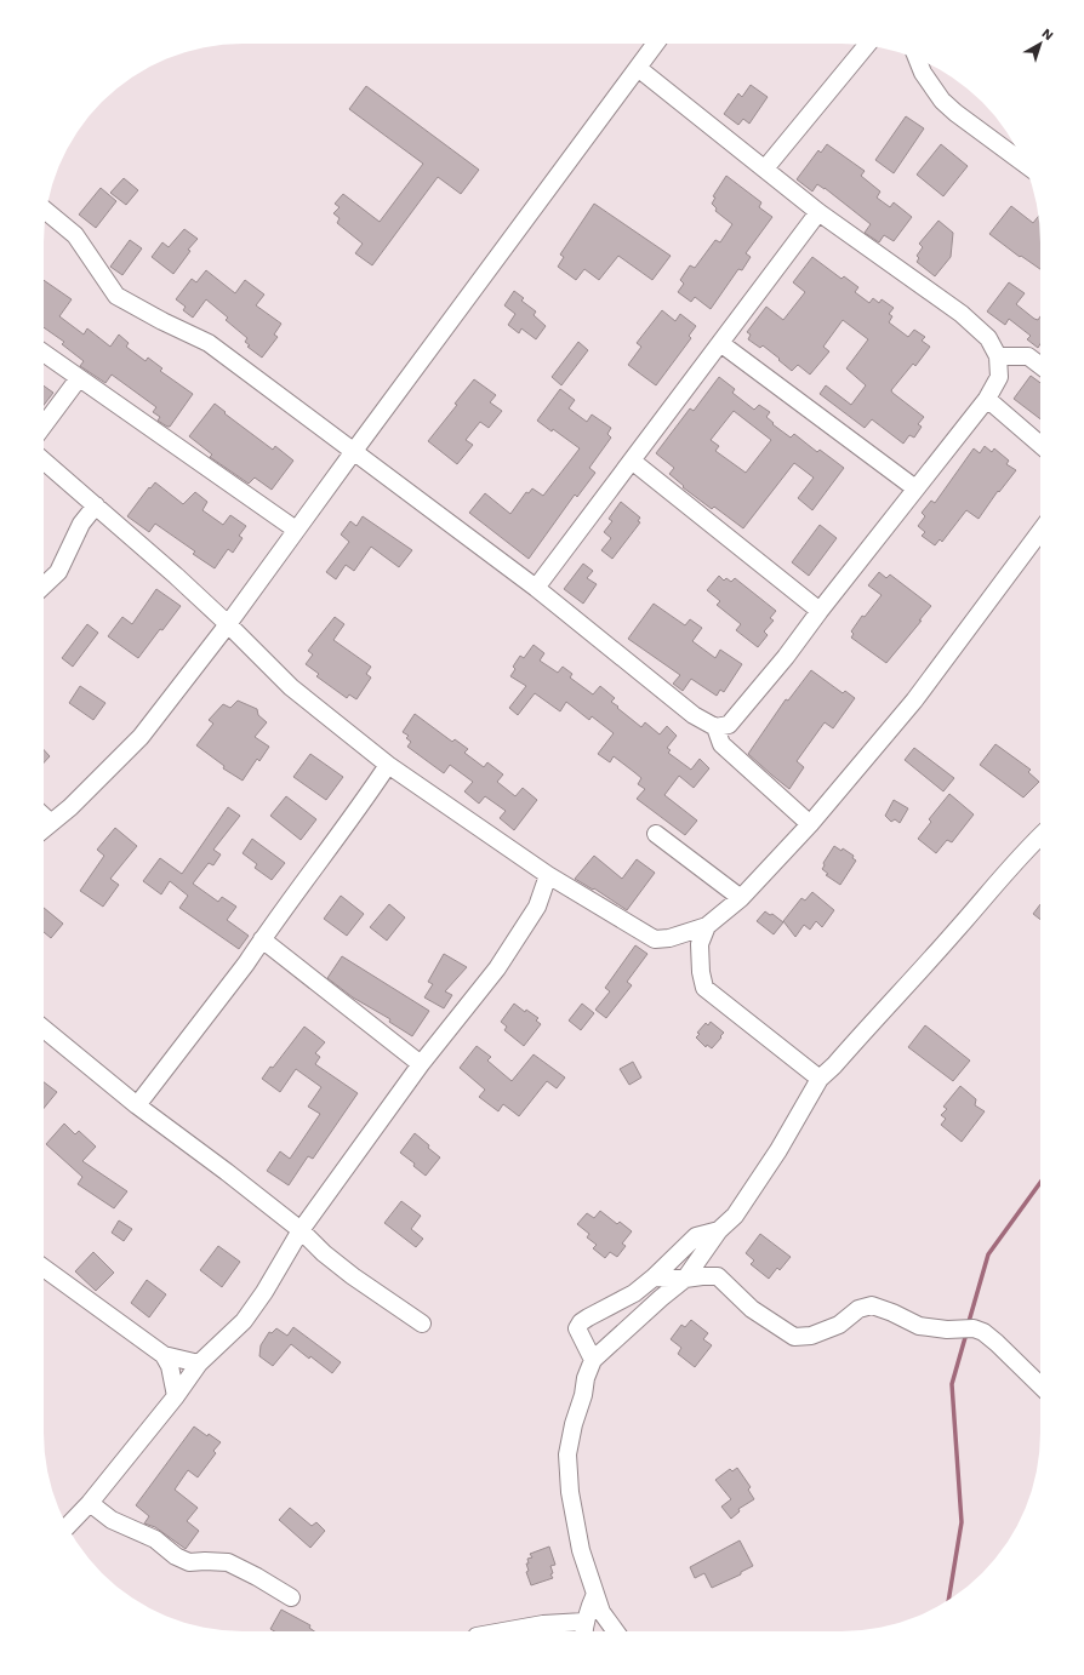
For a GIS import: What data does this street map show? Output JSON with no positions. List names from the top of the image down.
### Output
{
  "north": "top right"
}
